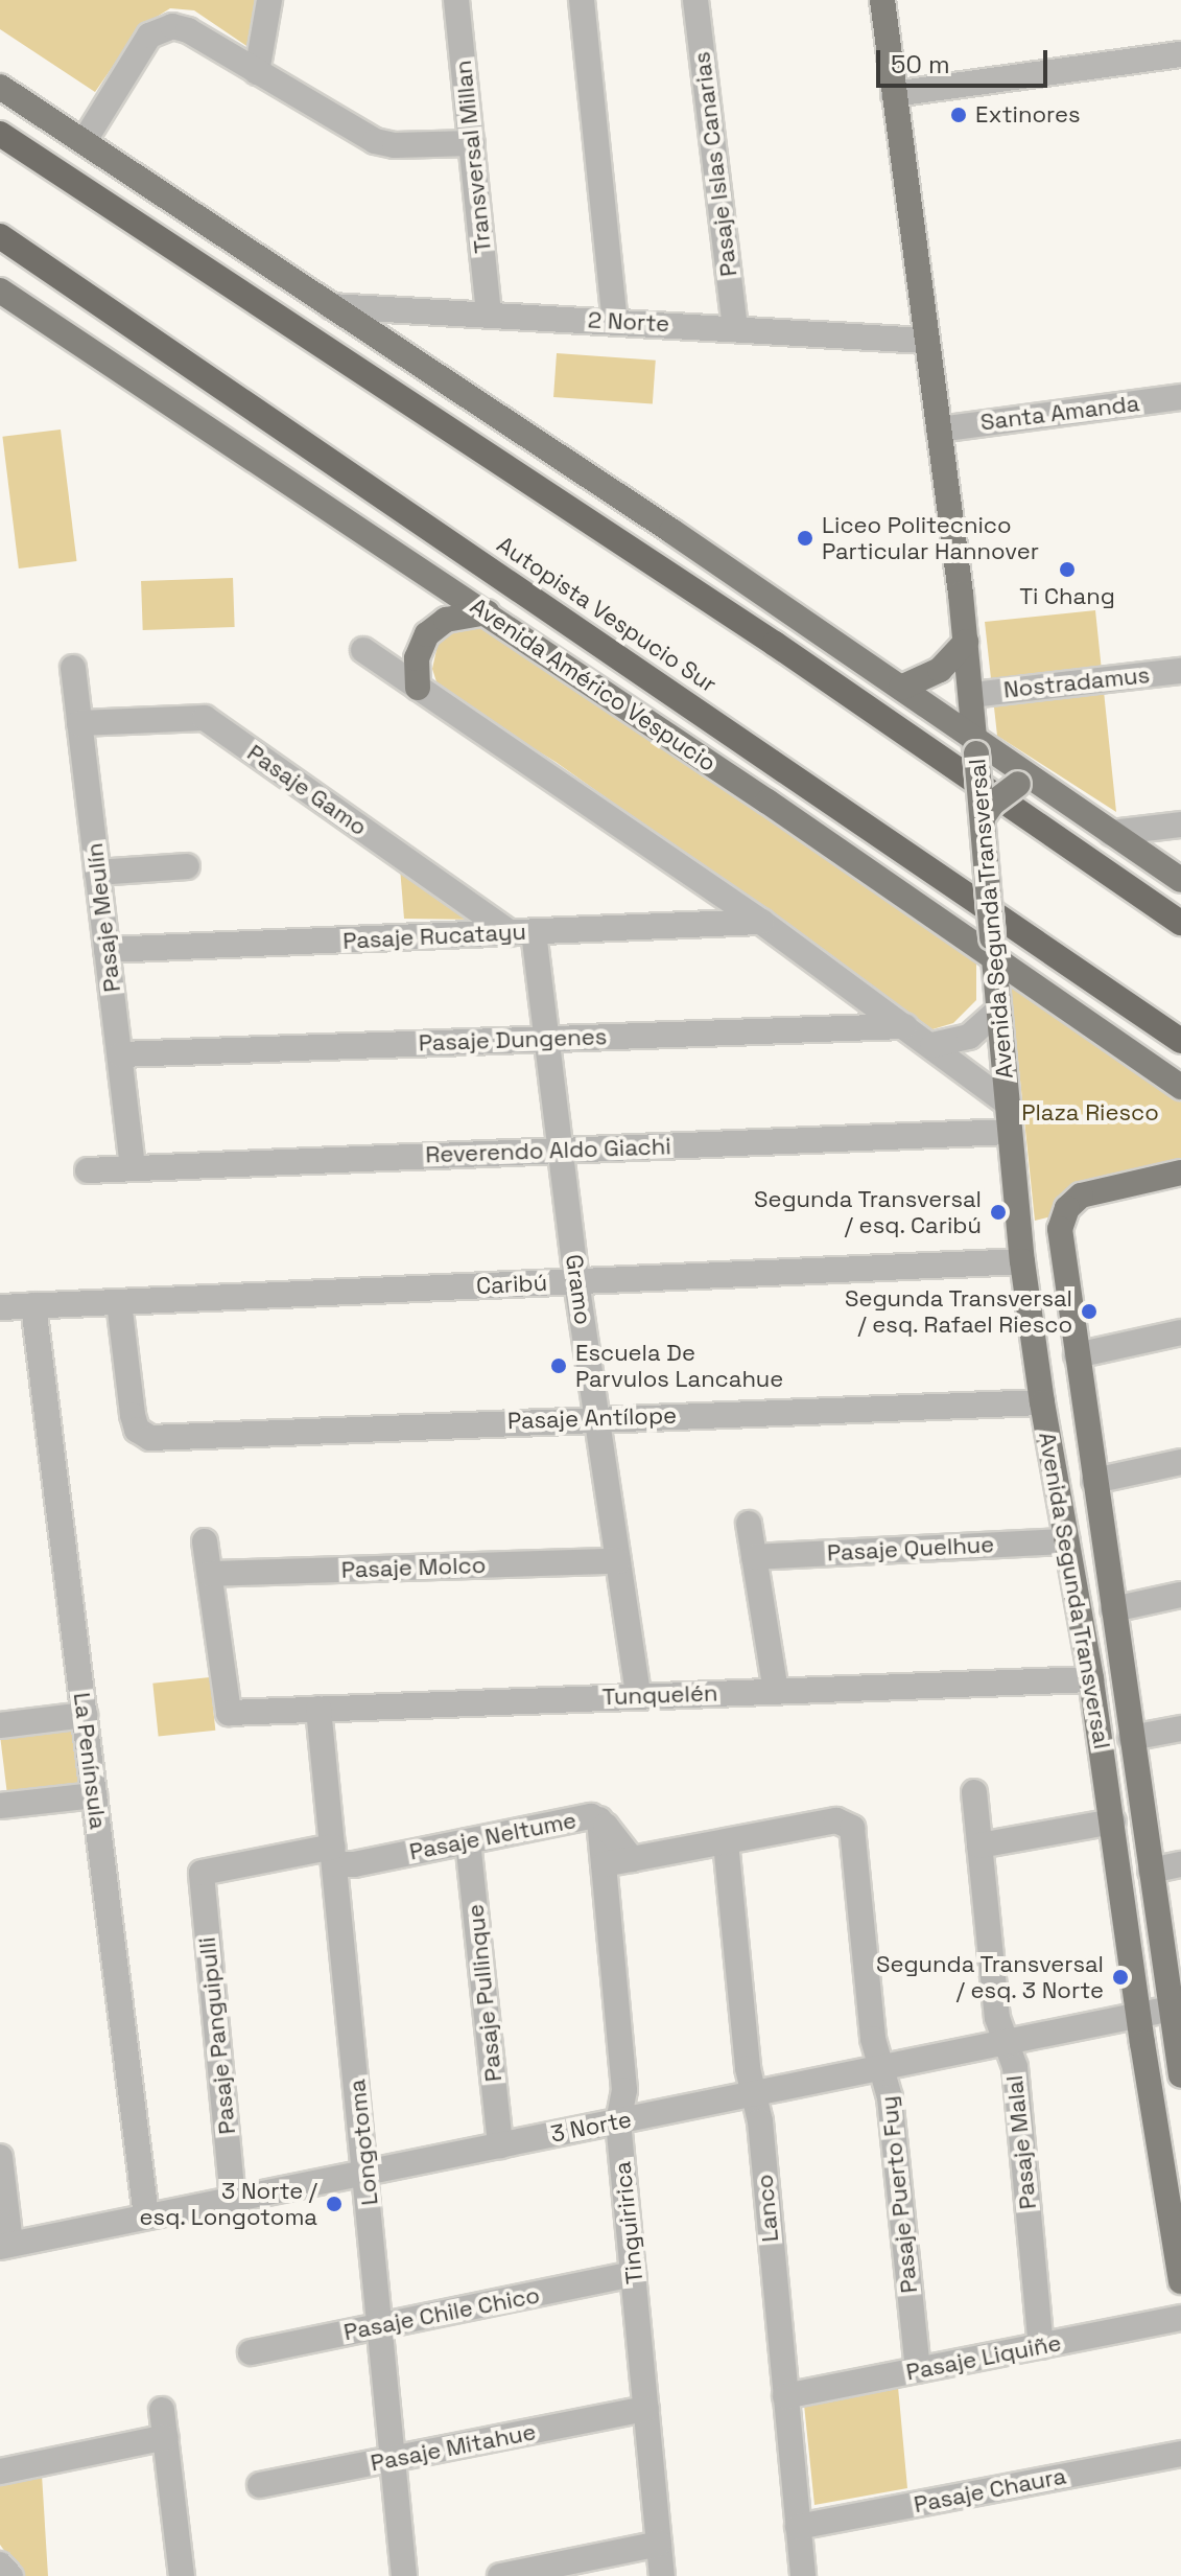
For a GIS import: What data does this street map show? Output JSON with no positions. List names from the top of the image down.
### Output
{
  "streets": {
    "highway": ["Autopista Vespucio Sur"],
    "main road": ["Avenida Américo Vespucio", "Avenida Segunda Transversal"],
    "street": [
      "Transversal Millan",
      "Pasaje Islas Canarias",
      "2 Norte",
      "Santa Amanda",
      "Nostradamus",
      "Pasaje Gamo",
      "Pasaje Meulín",
      "Pasaje Rucatayu",
      "Pasaje Dungenes",
      "Reverendo Aldo Giachi",
      "Caribú",
      "Gramo",
      "Pasaje Antílope",
      "Pasaje Quelhue",
      "Pasaje Molco",
      "Tunquelén",
      "La Península",
      "Pasaje Neltume",
      "Pasaje Pullinque",
      "Pasaje Panguipulli",
      "3 Norte",
      "Longotoma",
      "Pasaje Malal",
      "Pasaje Puerto Fuy",
      "Lanco",
      "Tinguiririca",
      "Pasaje Chile Chico",
      "Pasaje Liquiñe",
      "Pasaje Mitahue",
      "Pasaje Chaura"
    ]
  },
  "crossings": [
    ["Transversal Millan", "2 Norte"],
    ["Pasaje Islas Canarias", "2 Norte"],
    ["2 Norte", "Avenida Segunda Transversal"],
    ["Santa Amanda", "Avenida Segunda Transversal"],
    ["Nostradamus", "Avenida Segunda Transversal"],
    ["Avenida Américo Vespucio", "Avenida Segunda Transversal"],
    ["Pasaje Gamo", "Pasaje Meulín"],
    ["Pasaje Gamo", "Pasaje Rucatayu"],
    ["Pasaje Gamo", "Gramo"],
    ["Pasaje Meulín", "Pasaje Rucatayu"],
    ["Pasaje Meulín", "Pasaje Dungenes"],
    ["Pasaje Meulín", "Reverendo Aldo Giachi"],
    ["Avenida Segunda Transversal", "Reverendo Aldo Giachi"],
    ["Avenida Segunda Transversal", "Caribú"],
    ["Avenida Segunda Transversal", "Pasaje Antílope"],
    ["Avenida Segunda Transversal", "Pasaje Quelhue"],
    ["Avenida Segunda Transversal", "Tunquelén"],
    ["Avenida Segunda Transversal", "3 Norte"],
    ["Pasaje Rucatayu", "Gramo"],
    ["Pasaje Dungenes", "Gramo"],
    ["Reverendo Aldo Giachi", "Gramo"],
    ["Caribú", "Gramo"],
    ["Caribú", "Pasaje Antílope"],
    ["Caribú", "La Península"],
    ["Gramo", "Pasaje Antílope"],
    ["Gramo", "Pasaje Molco"],
    ["Gramo", "Tunquelén"],
    ["Pasaje Molco", "Tunquelén"],
    ["Tunquelén", "Longotoma"],
    ["La Península", "3 Norte"],
    ["Pasaje Neltume", "Pasaje Pullinque"],
    ["Pasaje Neltume", "Pasaje Panguipulli"],
    ["Pasaje Neltume", "Longotoma"],
    ["Pasaje Neltume", "Tinguiririca"],
    ["Pasaje Pullinque", "3 Norte"],
    ["Pasaje Panguipulli", "3 Norte"],
    ["3 Norte", "Longotoma"],
    ["3 Norte", "Pasaje Malal"],
    ["3 Norte", "Pasaje Puerto Fuy"],
    ["3 Norte", "Lanco"],
    ["3 Norte", "Tinguiririca"],
    ["Longotoma", "Pasaje Chile Chico"],
    ["Longotoma", "Pasaje Mitahue"],
    ["Pasaje Malal", "Pasaje Liquiñe"],
    ["Pasaje Puerto Fuy", "Lanco"],
    ["Pasaje Puerto Fuy", "Pasaje Liquiñe"],
    ["Lanco", "Pasaje Liquiñe"],
    ["Lanco", "Pasaje Chaura"],
    ["Tinguiririca", "Pasaje Chile Chico"],
    ["Tinguiririca", "Pasaje Mitahue"]
  ],
  "parks": ["Plaza Riesco"],
  "places": [
    "Extinores",
    "Liceo Politecnico Particular Hannover",
    "Ti Chang",
    "Segunda Transversal / esq. Caribú",
    "Segunda Transversal / esq. Rafael Riesco",
    "Escuela De Parvulos Lancahue",
    "Segunda Transversal / esq. 3 Norte",
    "3 Norte / esq. Longotoma"
  ],
  "scale_bar": "50 m"
}
